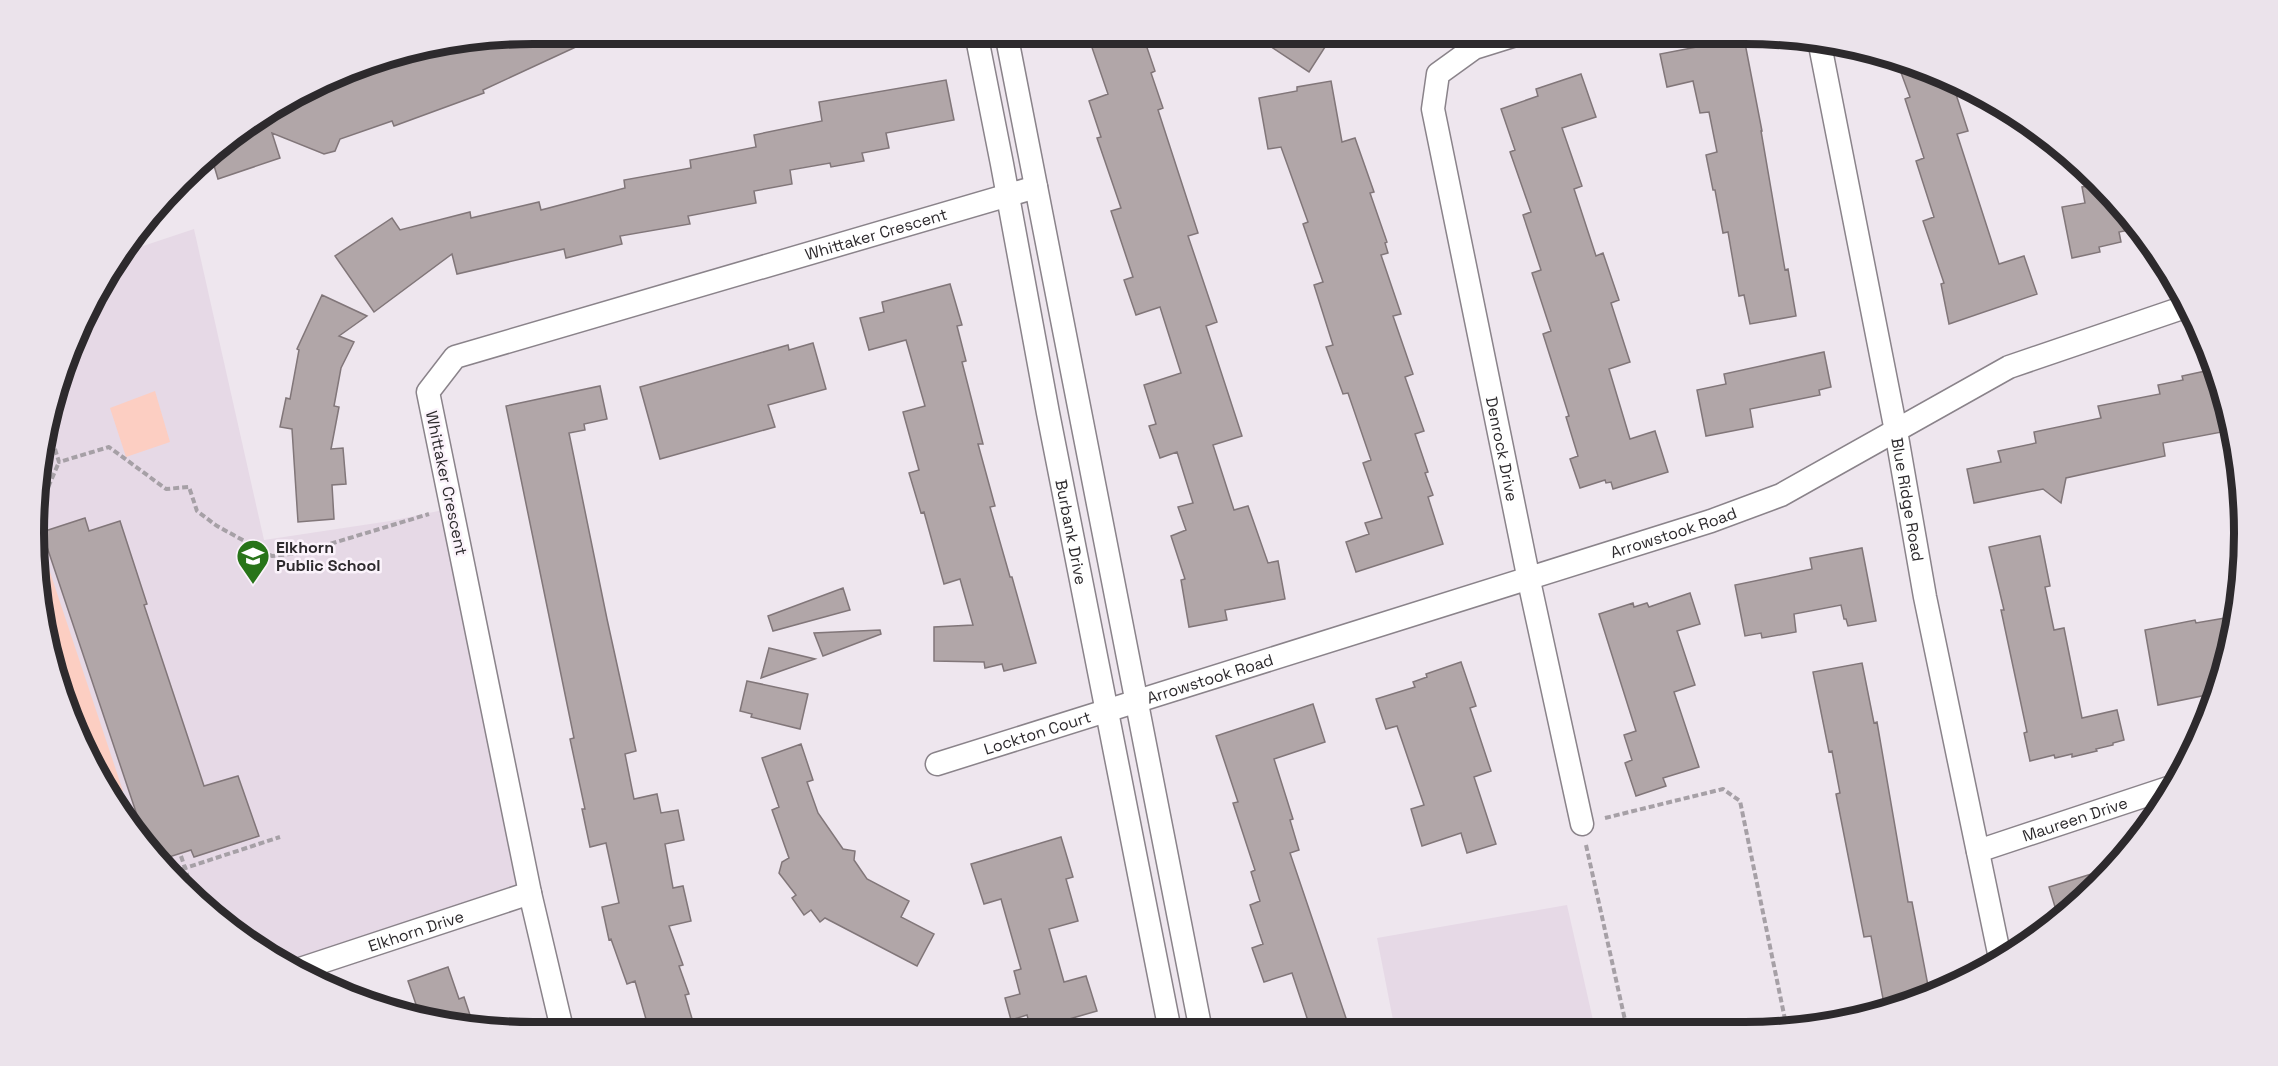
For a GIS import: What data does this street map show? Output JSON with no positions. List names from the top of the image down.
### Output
{
  "streets": {
    "street": [
      "Whittaker Crescent",
      "Denrock Drive",
      "Blue Ridge Road",
      "Burbank Drive",
      "Arrowstook Road",
      "Lockton Court",
      "Maureen Drive",
      "Elkhorn Drive"
    ]
  },
  "crossings": [
    ["Whittaker Crescent", "Burbank Drive"],
    ["Whittaker Crescent", "Elkhorn Drive"],
    ["Denrock Drive", "Arrowstook Road"],
    ["Blue Ridge Road", "Arrowstook Road"],
    ["Blue Ridge Road", "Maureen Drive"],
    ["Burbank Drive", "Arrowstook Road"],
    ["Burbank Drive", "Lockton Court"],
    ["Arrowstook Road", "Lockton Court"]
  ],
  "places": {
    "school or university": ["Elkhorn Public School"]
  }
}
